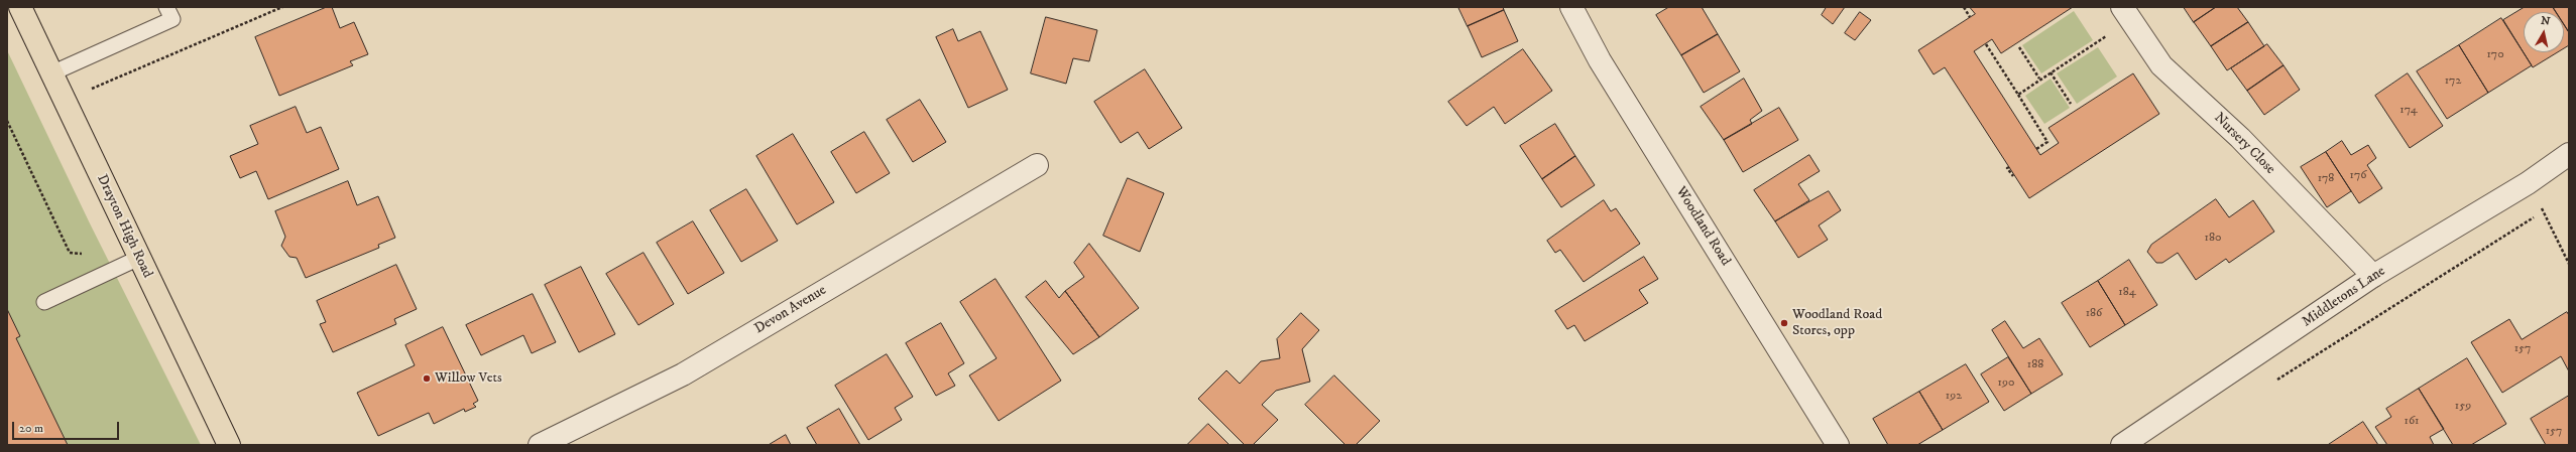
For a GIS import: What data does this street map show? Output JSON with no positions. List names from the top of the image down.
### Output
{
  "streets": {
    "main road": ["Drayton High Road"],
    "street": [
      "Nursery Close",
      "Woodland Road",
      "Middletons Lane",
      "Devon Avenue"
    ]
  },
  "crossings": [
    ["Nursery Close", "Middletons Lane"]
  ],
  "places": ["Woodland Road Stores, opp", "Willow Vets"],
  "house_numbers": [
    "170",
    "172",
    "174",
    "176",
    "178",
    "180",
    "184",
    "186",
    "157",
    "188",
    "190",
    "192",
    "159",
    "161",
    "157"
  ],
  "scale_bar": "20 m",
  "north": "top"
}
